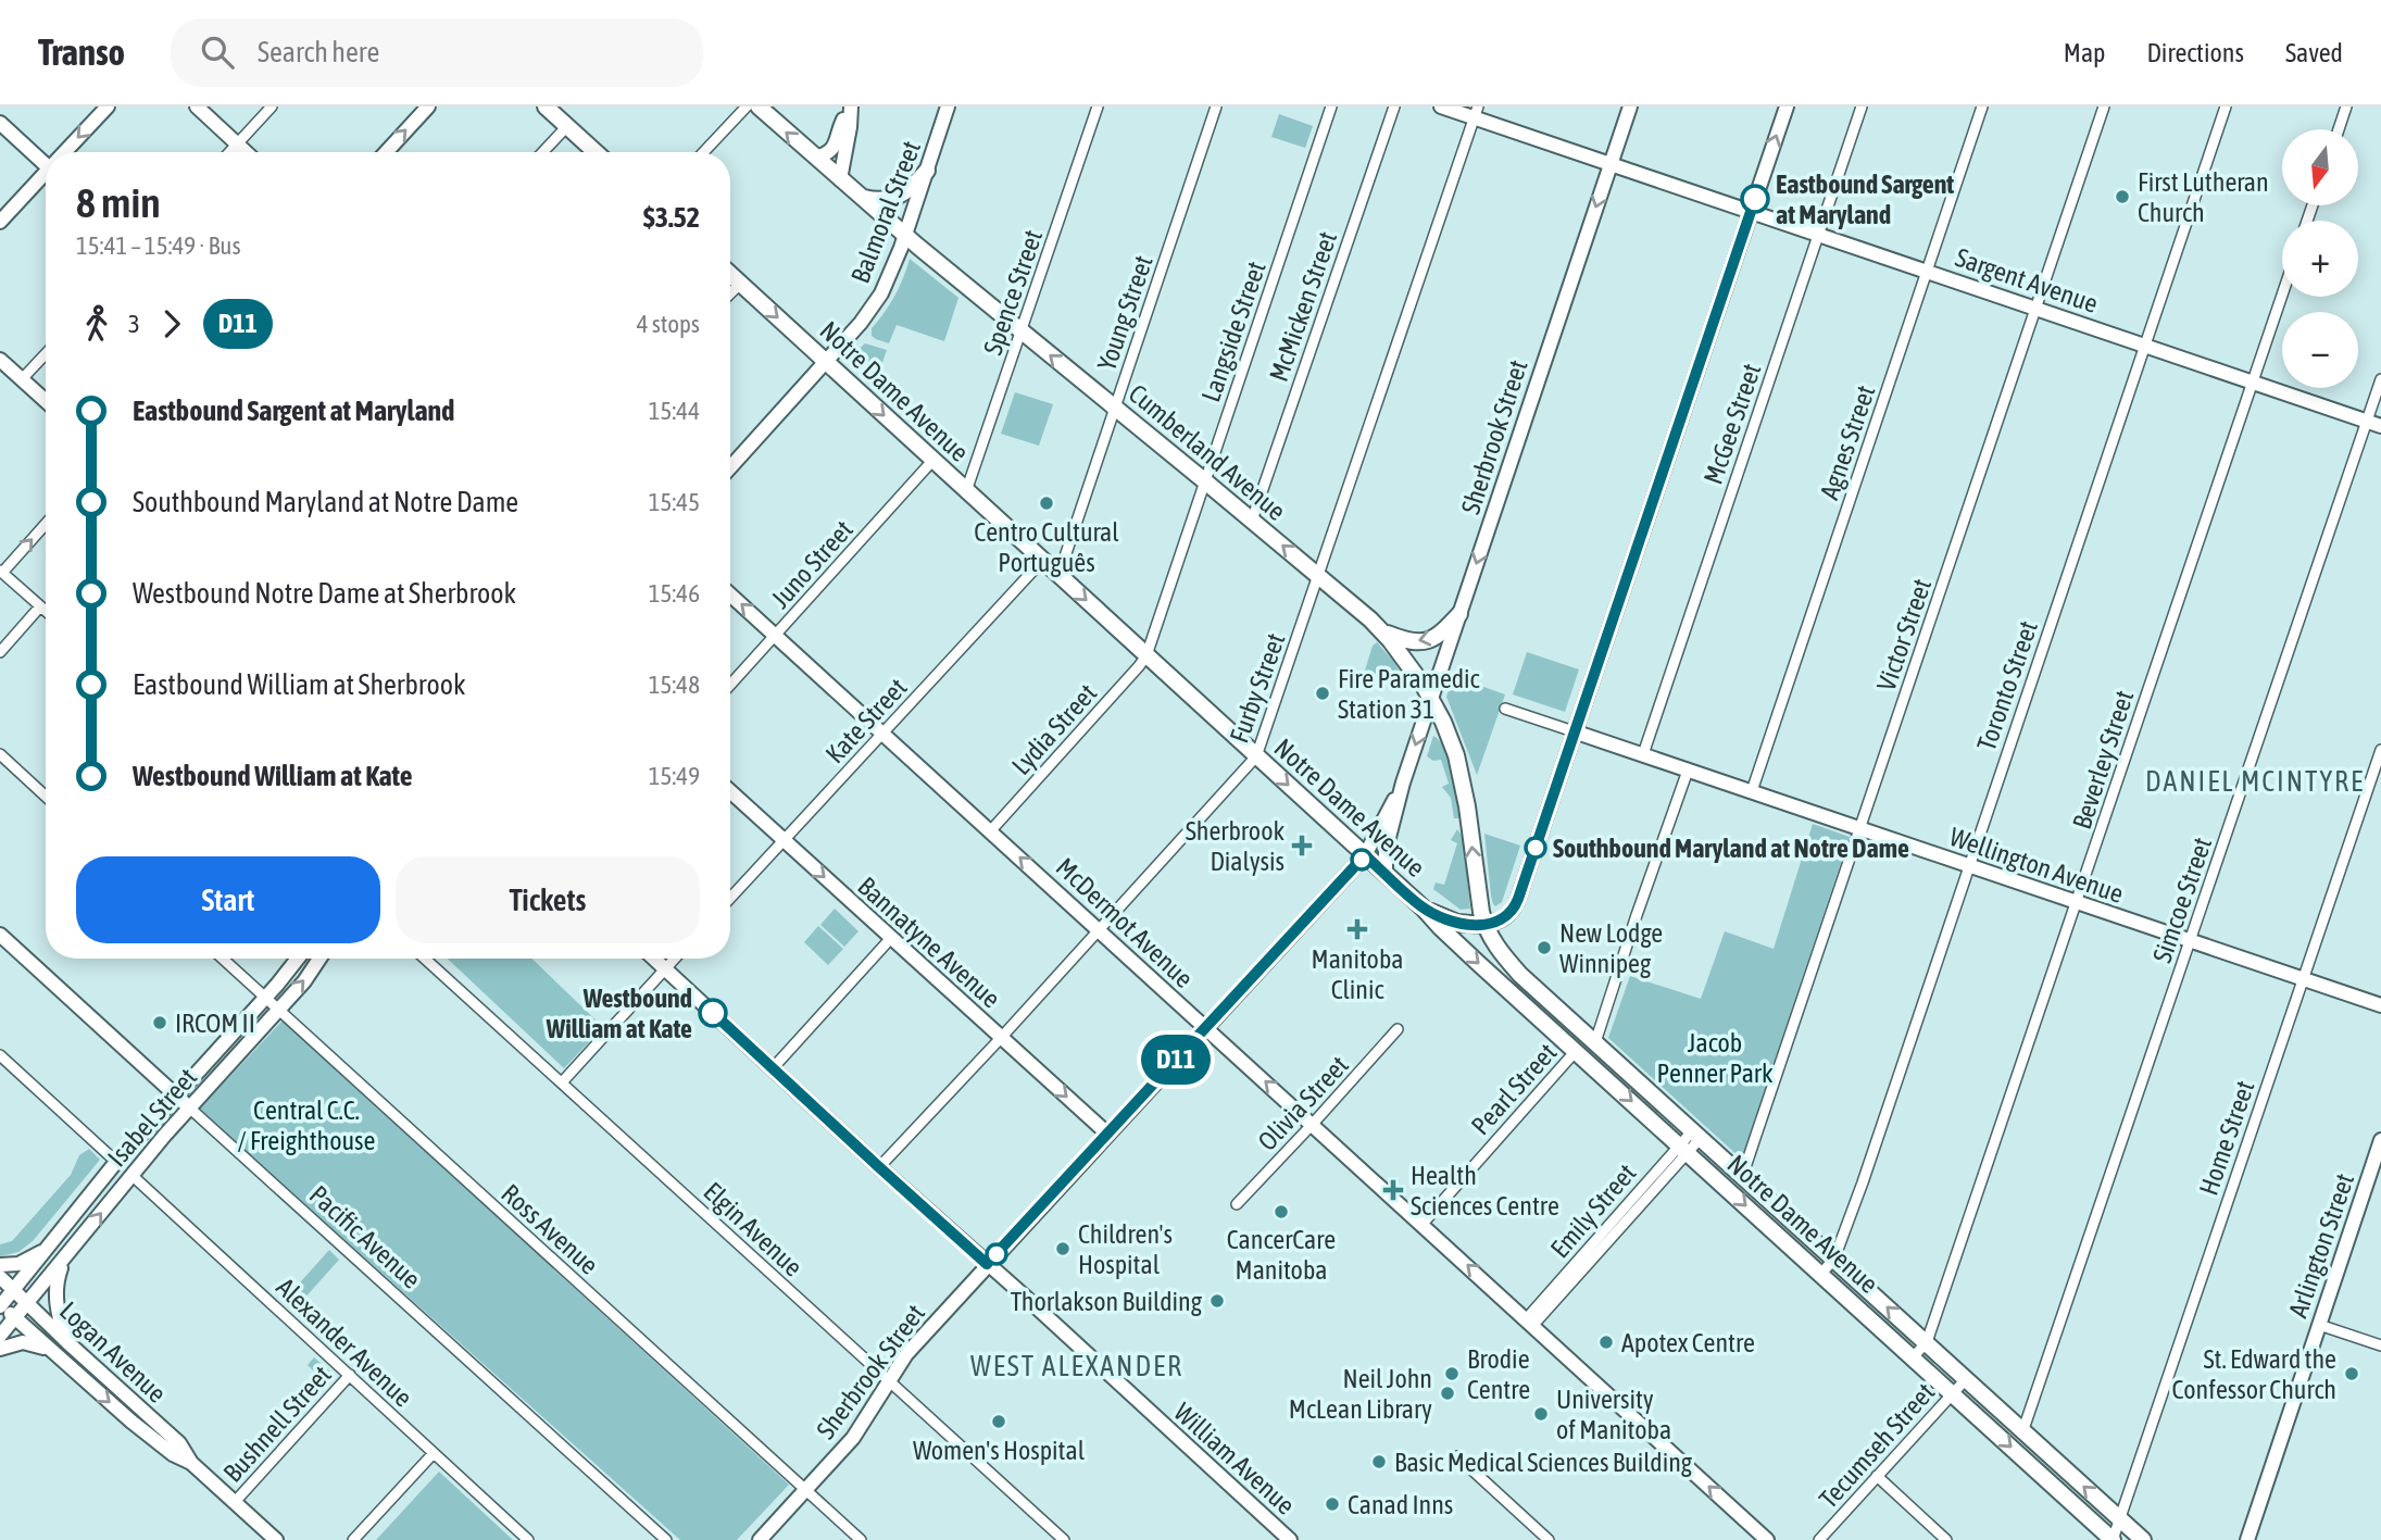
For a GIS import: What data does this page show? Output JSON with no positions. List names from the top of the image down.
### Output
{
  "streets": {
    "main road": [
      "Balmoral Street",
      "Sargent Avenue",
      "Notre Dame Avenue",
      "Sherbrook Street",
      "Cumberland Avenue",
      "Wellington Avenue",
      "McDermot Avenue",
      "Bannatyne Avenue",
      "Isabel Street",
      "Pacific Avenue",
      "Arlington Street",
      "Logan Avenue",
      "William Avenue"
    ],
    "street": [
      "Spence Street",
      "McMicken Street",
      "Young Street",
      "Langside Street",
      "McGee Street",
      "Agnes Street",
      "Juno Street",
      "Victor Street",
      "Toronto Street",
      "Furby Street",
      "Kate Street",
      "Lydia Street",
      "Beverley Street",
      "Simcoe Street",
      "Pearl Street",
      "Olivia Street",
      "Home Street",
      "Emily Street",
      "Ross Avenue",
      "Elgin Avenue",
      "Alexander Avenue",
      "Bushnell Street",
      "Tecumseh Street"
    ]
  },
  "crossings": [
    ["Balmoral Street", "Notre Dame Avenue"],
    ["Balmoral Street", "Cumberland Avenue"],
    ["Sargent Avenue", "McGee Street"],
    ["Sargent Avenue", "Sherbrook Street"],
    ["Sargent Avenue", "Agnes Street"],
    ["Sargent Avenue", "Victor Street"],
    ["Sargent Avenue", "Toronto Street"],
    ["Sargent Avenue", "Furby Street"],
    ["Sargent Avenue", "Beverley Street"],
    ["Sargent Avenue", "Simcoe Street"],
    ["Spence Street", "Notre Dame Avenue"],
    ["Spence Street", "Cumberland Avenue"],
    ["McMicken Street", "Cumberland Avenue"],
    ["Young Street", "Notre Dame Avenue"],
    ["Young Street", "Cumberland Avenue"],
    ["Langside Street", "Notre Dame Avenue"],
    ["Langside Street", "Cumberland Avenue"],
    ["Langside Street", "Lydia Street"],
    ["Notre Dame Avenue", "Sherbrook Street"],
    ["Notre Dame Avenue", "Cumberland Avenue"],
    ["Notre Dame Avenue", "Juno Street"],
    ["Notre Dame Avenue", "Victor Street"],
    ["Notre Dame Avenue", "Toronto Street"],
    ["Notre Dame Avenue", "Furby Street"],
    ["Notre Dame Avenue", "Kate Street"],
    ["Notre Dame Avenue", "Lydia Street"],
    ["Notre Dame Avenue", "Beverley Street"],
    ["Notre Dame Avenue", "Simcoe Street"],
    ["Notre Dame Avenue", "Pearl Street"],
    ["Notre Dame Avenue", "Home Street"],
    ["Notre Dame Avenue", "Emily Street"],
    ["Notre Dame Avenue", "Tecumseh Street"],
    ["McGee Street", "Wellington Avenue"],
    ["Sherbrook Street", "Cumberland Avenue"],
    ["Sherbrook Street", "McDermot Avenue"],
    ["Sherbrook Street", "Bannatyne Avenue"],
    ["Sherbrook Street", "Ross Avenue"],
    ["Sherbrook Street", "Elgin Avenue"],
    ["Sherbrook Street", "William Avenue"],
    ["Agnes Street", "Wellington Avenue"],
    ["Cumberland Avenue", "Furby Street"],
    ["Juno Street", "McDermot Avenue"],
    ["Victor Street", "Wellington Avenue"],
    ["Toronto Street", "Wellington Avenue"],
    ["Furby Street", "McDermot Avenue"],
    ["Furby Street", "Bannatyne Avenue"],
    ["Furby Street", "William Avenue"],
    ["Kate Street", "McDermot Avenue"],
    ["Kate Street", "Bannatyne Avenue"],
    ["Lydia Street", "McDermot Avenue"],
    ["Beverley Street", "Wellington Avenue"],
    ["Wellington Avenue", "Simcoe Street"],
    ["Wellington Avenue", "Home Street"],
    ["McDermot Avenue", "Pearl Street"],
    ["McDermot Avenue", "Olivia Street"],
    ["McDermot Avenue", "Emily Street"],
    ["Isabel Street", "Ross Avenue"],
    ["Isabel Street", "Pacific Avenue"],
    ["Isabel Street", "Alexander Avenue"],
    ["Isabel Street", "Logan Avenue"],
    ["Alexander Avenue", "Bushnell Street"],
    ["Logan Avenue", "Bushnell Street"]
  ],
  "one_way": ["Cumberland Avenue", "McDermot Avenue", "Bannatyne Avenue"],
  "districts": ["DANIEL MCINTYRE", "WEST ALEXANDER"],
  "parks": ["Jacob Penner Park", "Central C.C. / Freighthouse"],
  "places": {
    "other": [
      "First Lutheran Church",
      "Eastbound Sargent at Maryland",
      "Centro Cultural Português",
      "Fire Paramedic Station 31",
      "Southbound Maryland at Notre Dame",
      "New Lodge Winnipeg",
      "Westbound William at Kate",
      "IRCOM II",
      "CancerCare Manitoba",
      "Children's Hospital",
      "Thorlakson Building",
      "Apotex Centre",
      "Brodie Centre",
      "St. Edward the Confessor Church",
      "Neil John McLean Library",
      "University of Manitoba",
      "Women's Hospital",
      "Basic Medical Sciences Building",
      "Canad Inns"
    ],
    "health": ["Sherbrook Dialysis", "Manitoba Clinic", "Health Sciences Centre"]
  },
  "lines": ["bus line D11"],
  "north": "bottom",
  "page": {
    "header": "Transo",
    "search": "Search here",
    "nav": ["Map", "Directions", "Saved"],
    "on_map": "D11",
    "map_buttons": ["+", "−"],
    "heading": ["8 min", "15:41 – 15:49 · Bus", "$3.52"],
    "legs": ["3", "D11", "4 stops"],
    "list": [
      {
        "name": "Eastbound Sargent at Maryland",
        "value": "15:44"
      },
      {
        "name": "Southbound Maryland at Notre Dame",
        "value": "15:45"
      },
      {
        "name": "Westbound Notre Dame at Sherbrook",
        "value": "15:46"
      },
      {
        "name": "Eastbound William at Sherbrook",
        "value": "15:48"
      },
      {
        "name": "Westbound William at Kate",
        "value": "15:49"
      }
    ],
    "buttons": ["Start", "Tickets"]
  }
}
